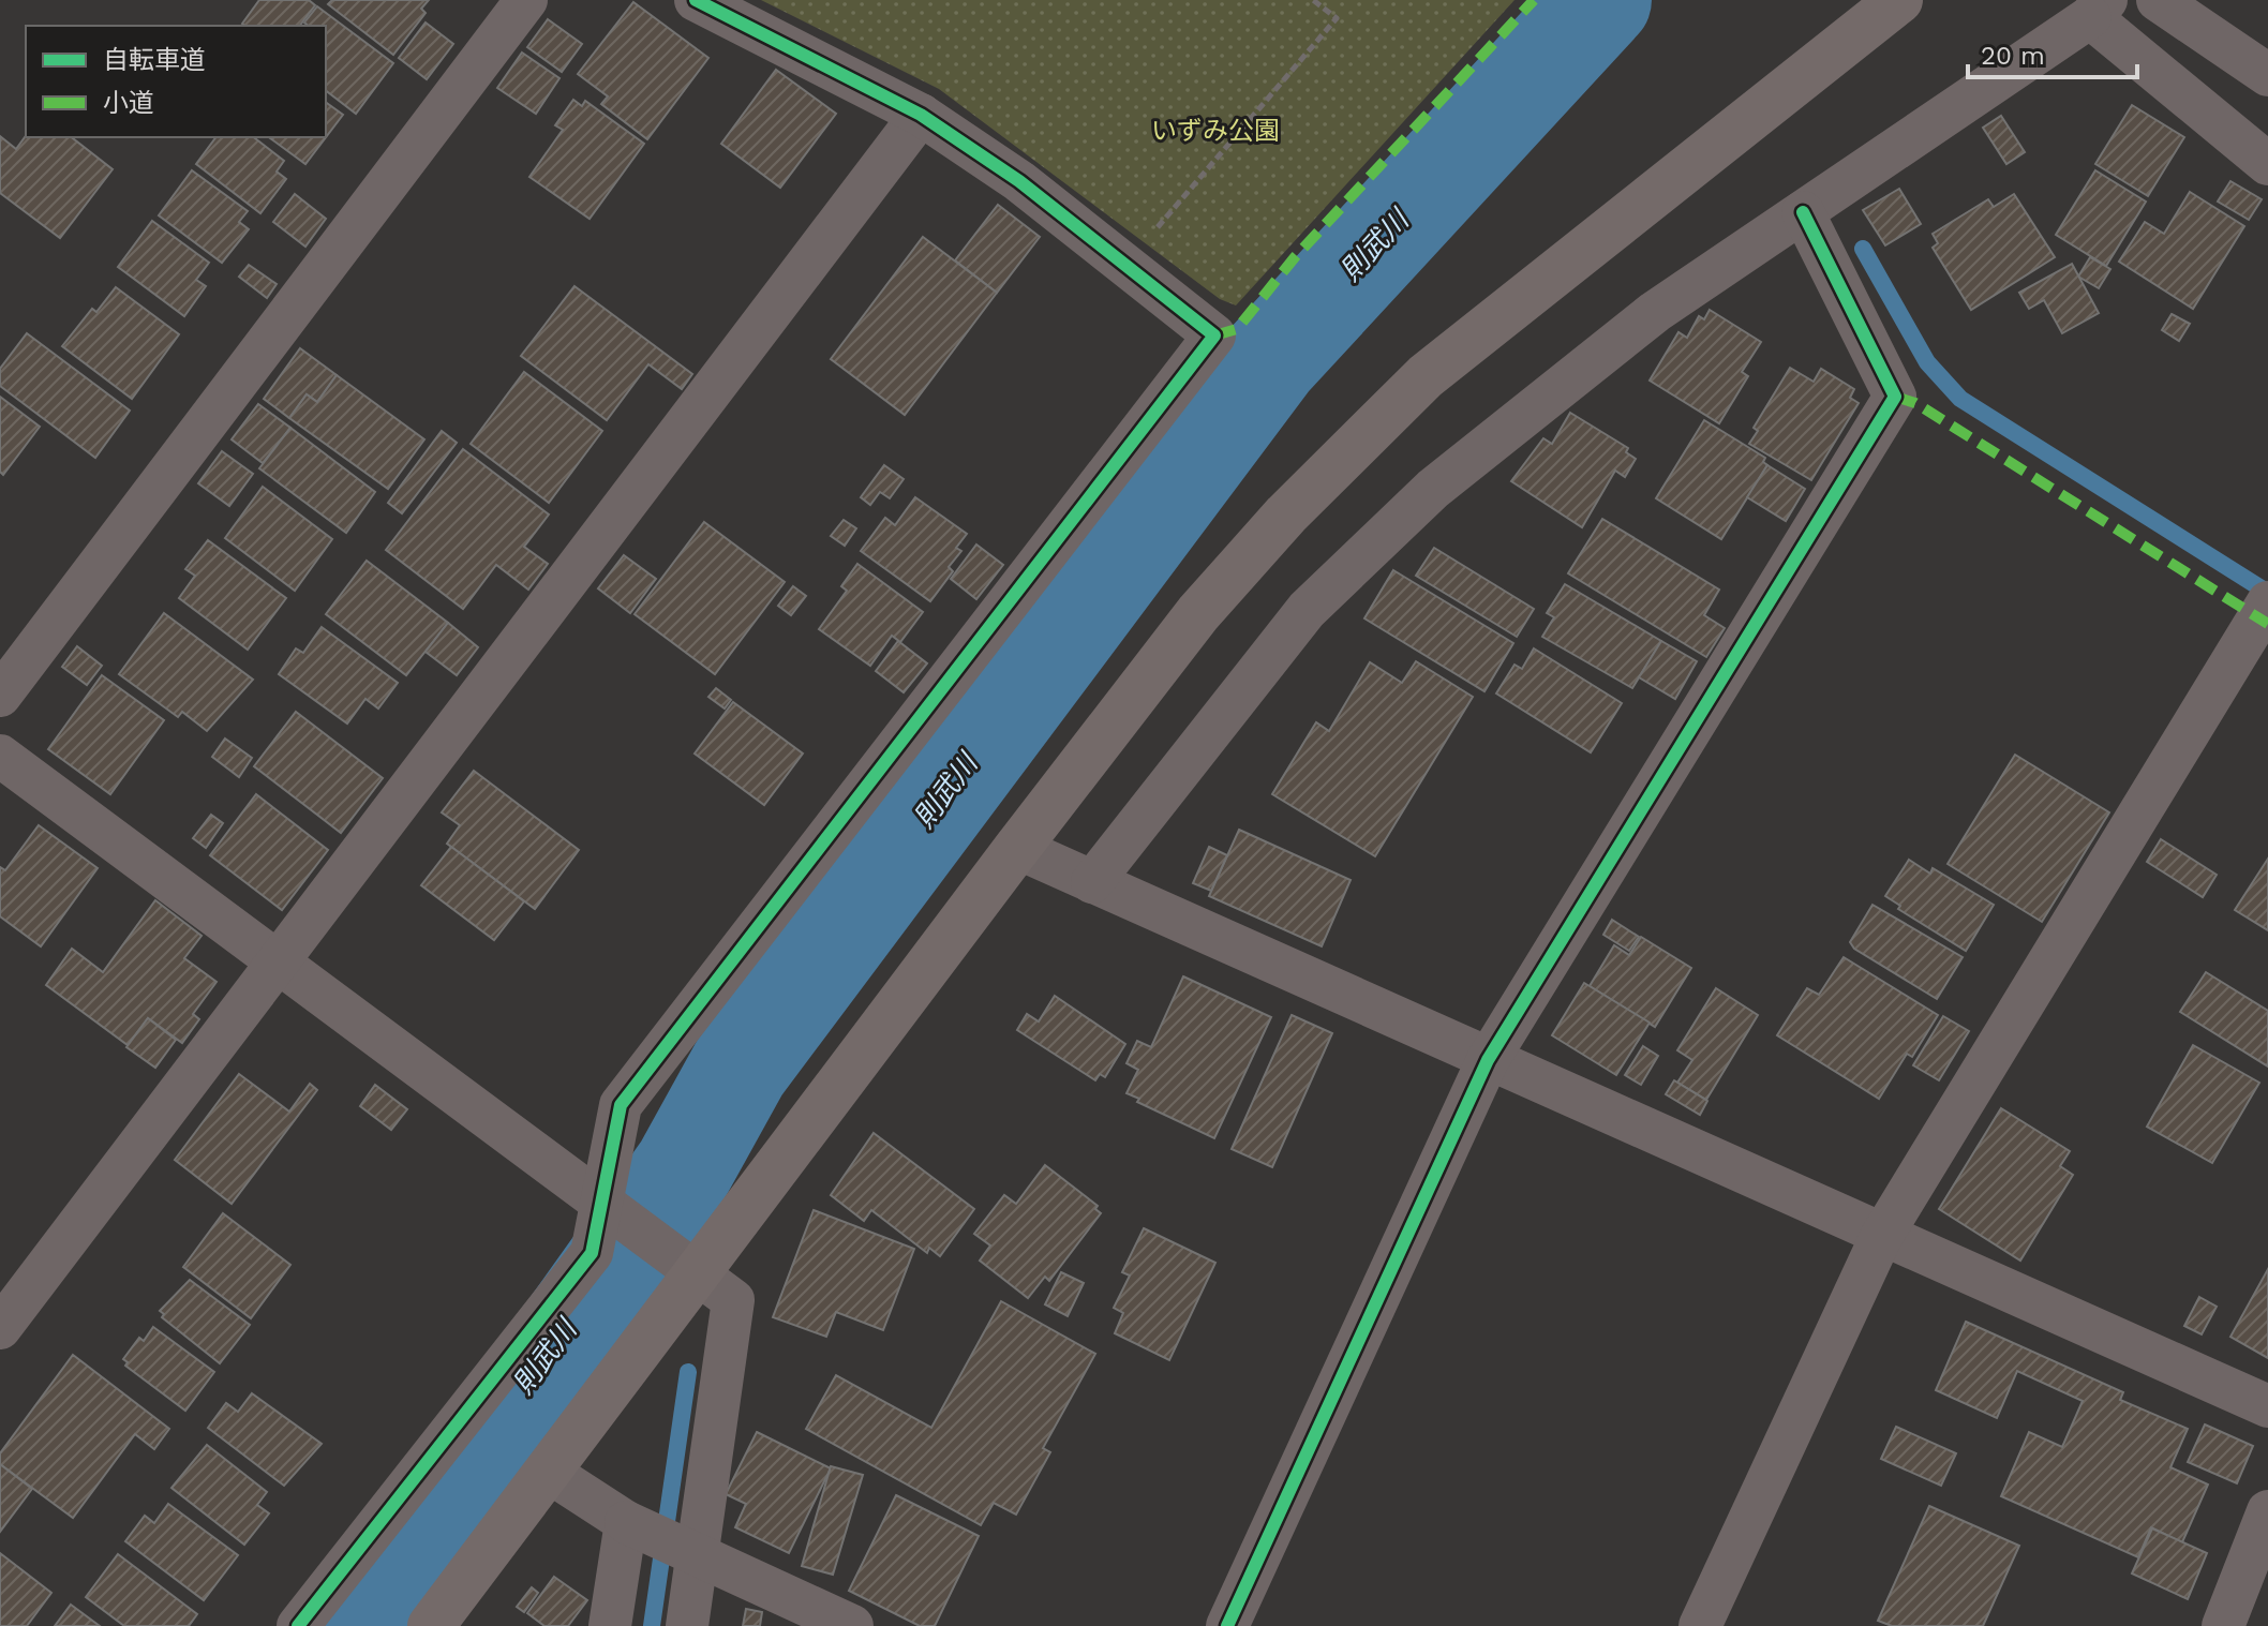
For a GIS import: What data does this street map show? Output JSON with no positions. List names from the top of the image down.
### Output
{
  "water": ["則武川"],
  "parks": ["いずみ公園"],
  "legend": ["自転車道", "小道"],
  "scale_bar": "20 m"
}
